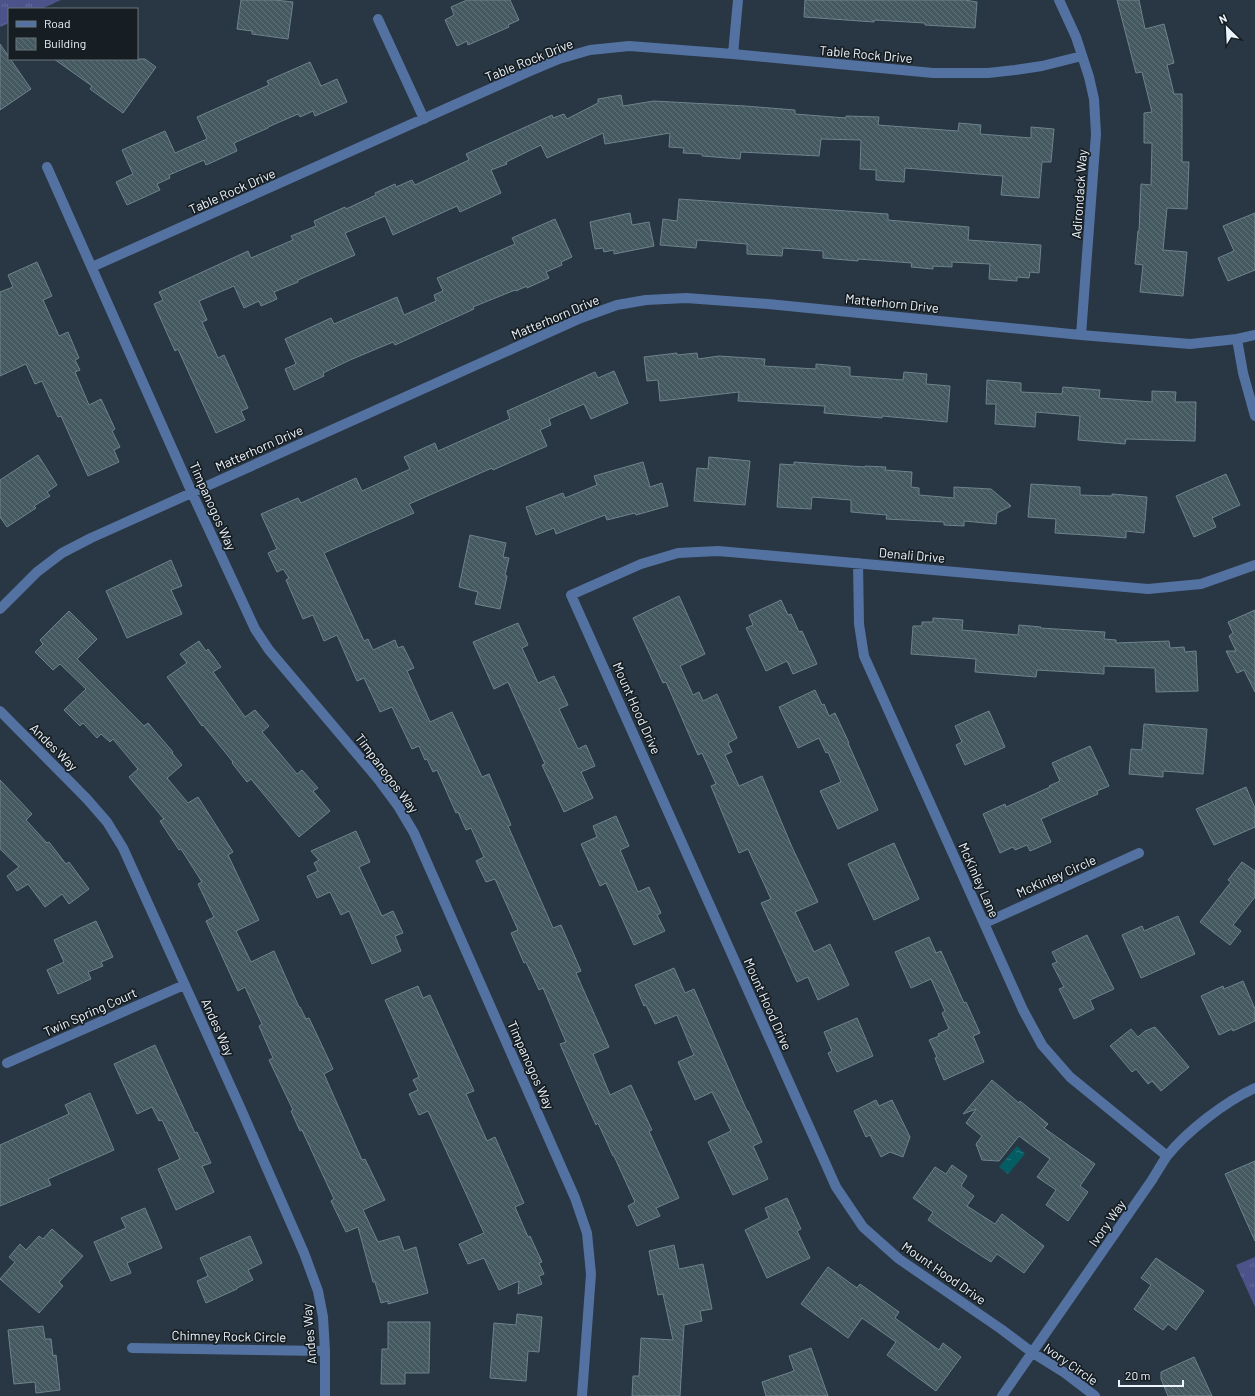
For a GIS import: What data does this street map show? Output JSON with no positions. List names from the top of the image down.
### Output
{
  "streets": {
    "street": [
      "Table Rock Drive",
      "Adirondack Way",
      "Matterhorn Drive",
      "Timpanogos Way",
      "Denali Drive",
      "Mount Hood Drive",
      "Andes Way",
      "McKinley Circle",
      "McKinley Lane",
      "Twin Spring Court",
      "Ivory Way",
      "Chimney Rock Circle",
      "Ivory Circle"
    ]
  },
  "crossings": [
    ["Table Rock Drive", "Adirondack Way"],
    ["Table Rock Drive", "Timpanogos Way"],
    ["Adirondack Way", "Matterhorn Drive"],
    ["Matterhorn Drive", "Timpanogos Way"],
    ["Denali Drive", "Mount Hood Drive"],
    ["Denali Drive", "McKinley Lane"],
    ["Mount Hood Drive", "Ivory Way"],
    ["Mount Hood Drive", "Ivory Circle"],
    ["Andes Way", "Twin Spring Court"],
    ["Andes Way", "Chimney Rock Circle"],
    ["McKinley Circle", "McKinley Lane"],
    ["McKinley Lane", "Ivory Way"],
    ["Ivory Way", "Ivory Circle"]
  ],
  "legend": ["Road", "Building"],
  "scale_bar": "20 m",
  "north": "top left"
}
